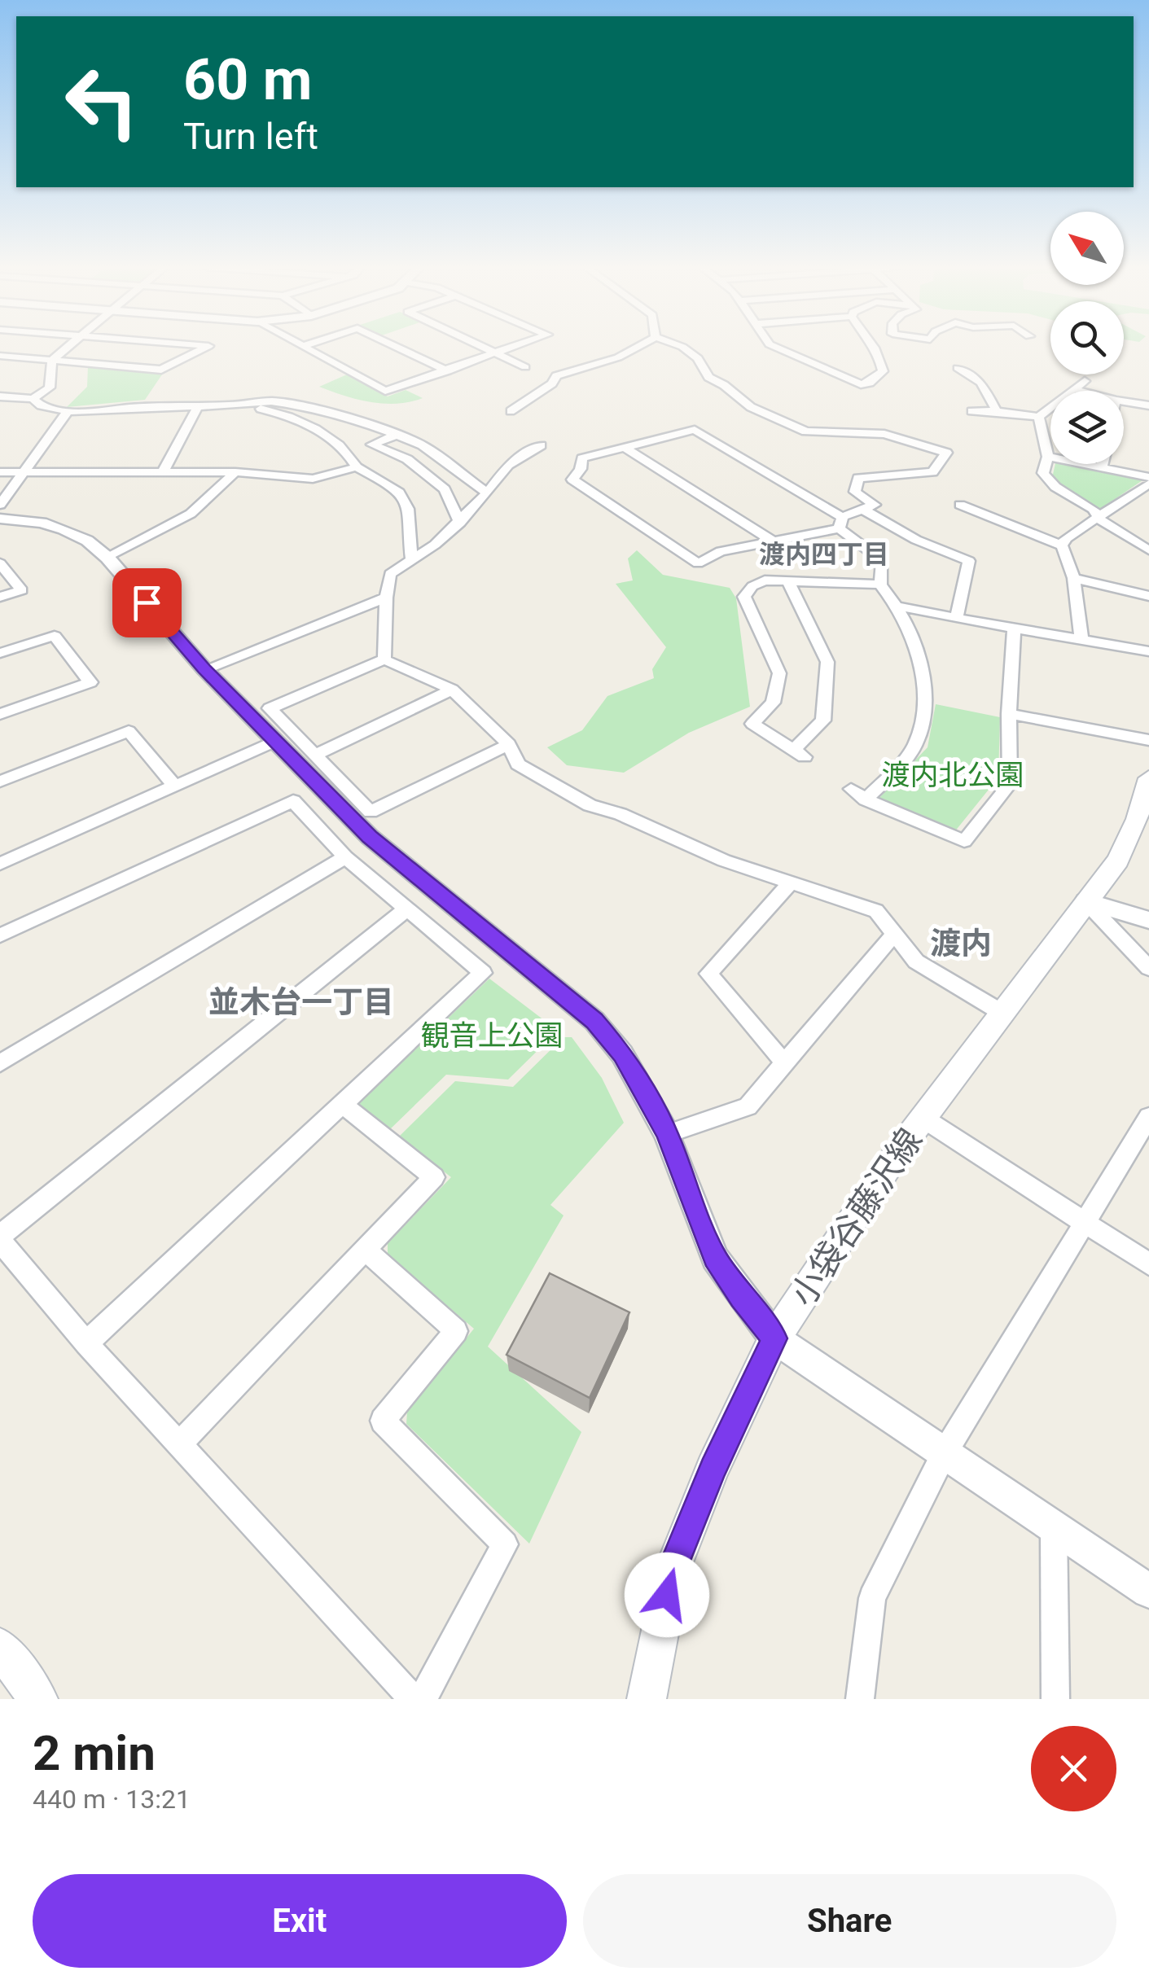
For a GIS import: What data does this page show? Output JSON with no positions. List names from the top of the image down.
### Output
{
  "streets": {
    "main road": ["小袋谷藤沢線"]
  },
  "districts": ["渡内四丁目", "渡内", "並木台一丁目"],
  "parks": ["渡内北公園", "観音上公園"],
  "north": "top left",
  "page": {
    "turn": ["60 m", "Turn left"],
    "heading": ["2 min", "440 m · 13:21"],
    "buttons": ["Exit", "Share"]
  }
}
